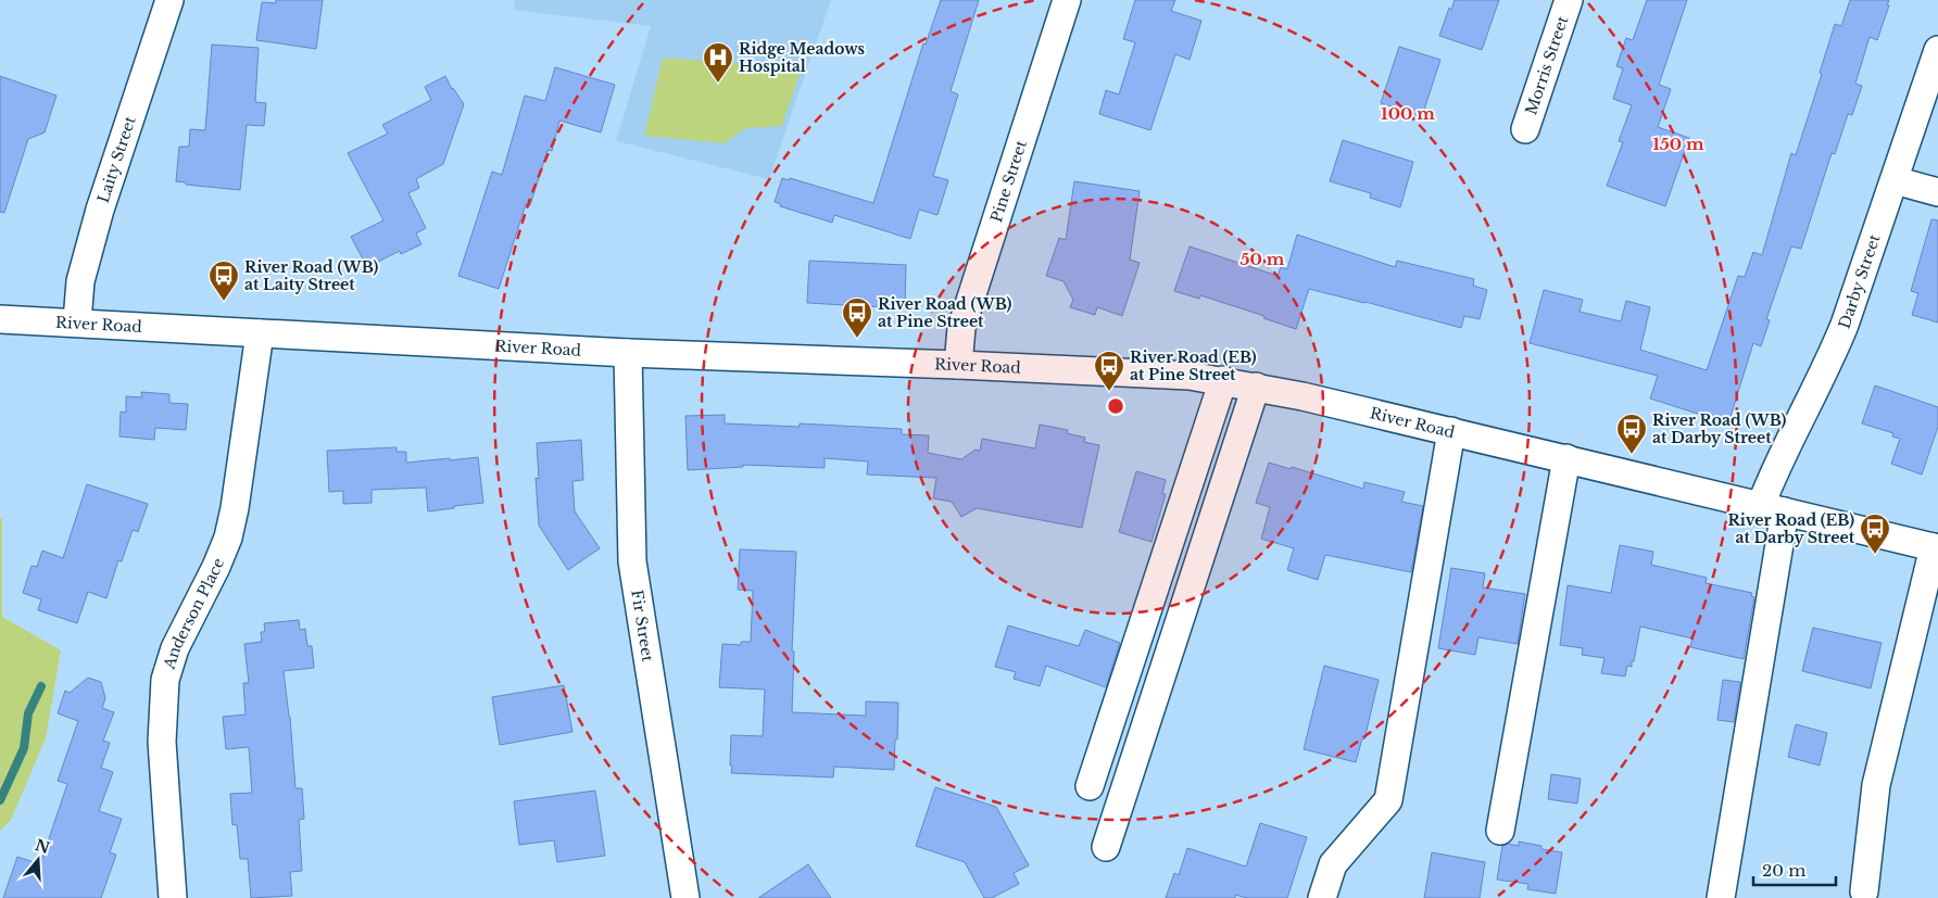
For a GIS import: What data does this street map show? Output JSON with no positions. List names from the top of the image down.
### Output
{
  "streets": {
    "street": [
      "Morris Street",
      "Laity Street",
      "Pine Street",
      "Darby Street",
      "River Road",
      "Anderson Place",
      "Fir Street"
    ]
  },
  "crossings": [
    ["Laity Street", "River Road"],
    ["Pine Street", "River Road"],
    ["Darby Street", "River Road"],
    ["River Road", "Anderson Place"],
    ["River Road", "Fir Street"]
  ],
  "places": {
    "hospital": ["Ridge Meadows Hospital"],
    "bus stop": [
      "River Road (WB) at Laity Street",
      "River Road (WB) at Pine Street",
      "River Road (EB) at Pine Street",
      "River Road (WB) at Darby Street",
      "River Road (EB) at Darby Street"
    ]
  },
  "scale_bar": "20 m",
  "north": "top",
  "rings": ["100 m", "150 m", "50 m"]
}
